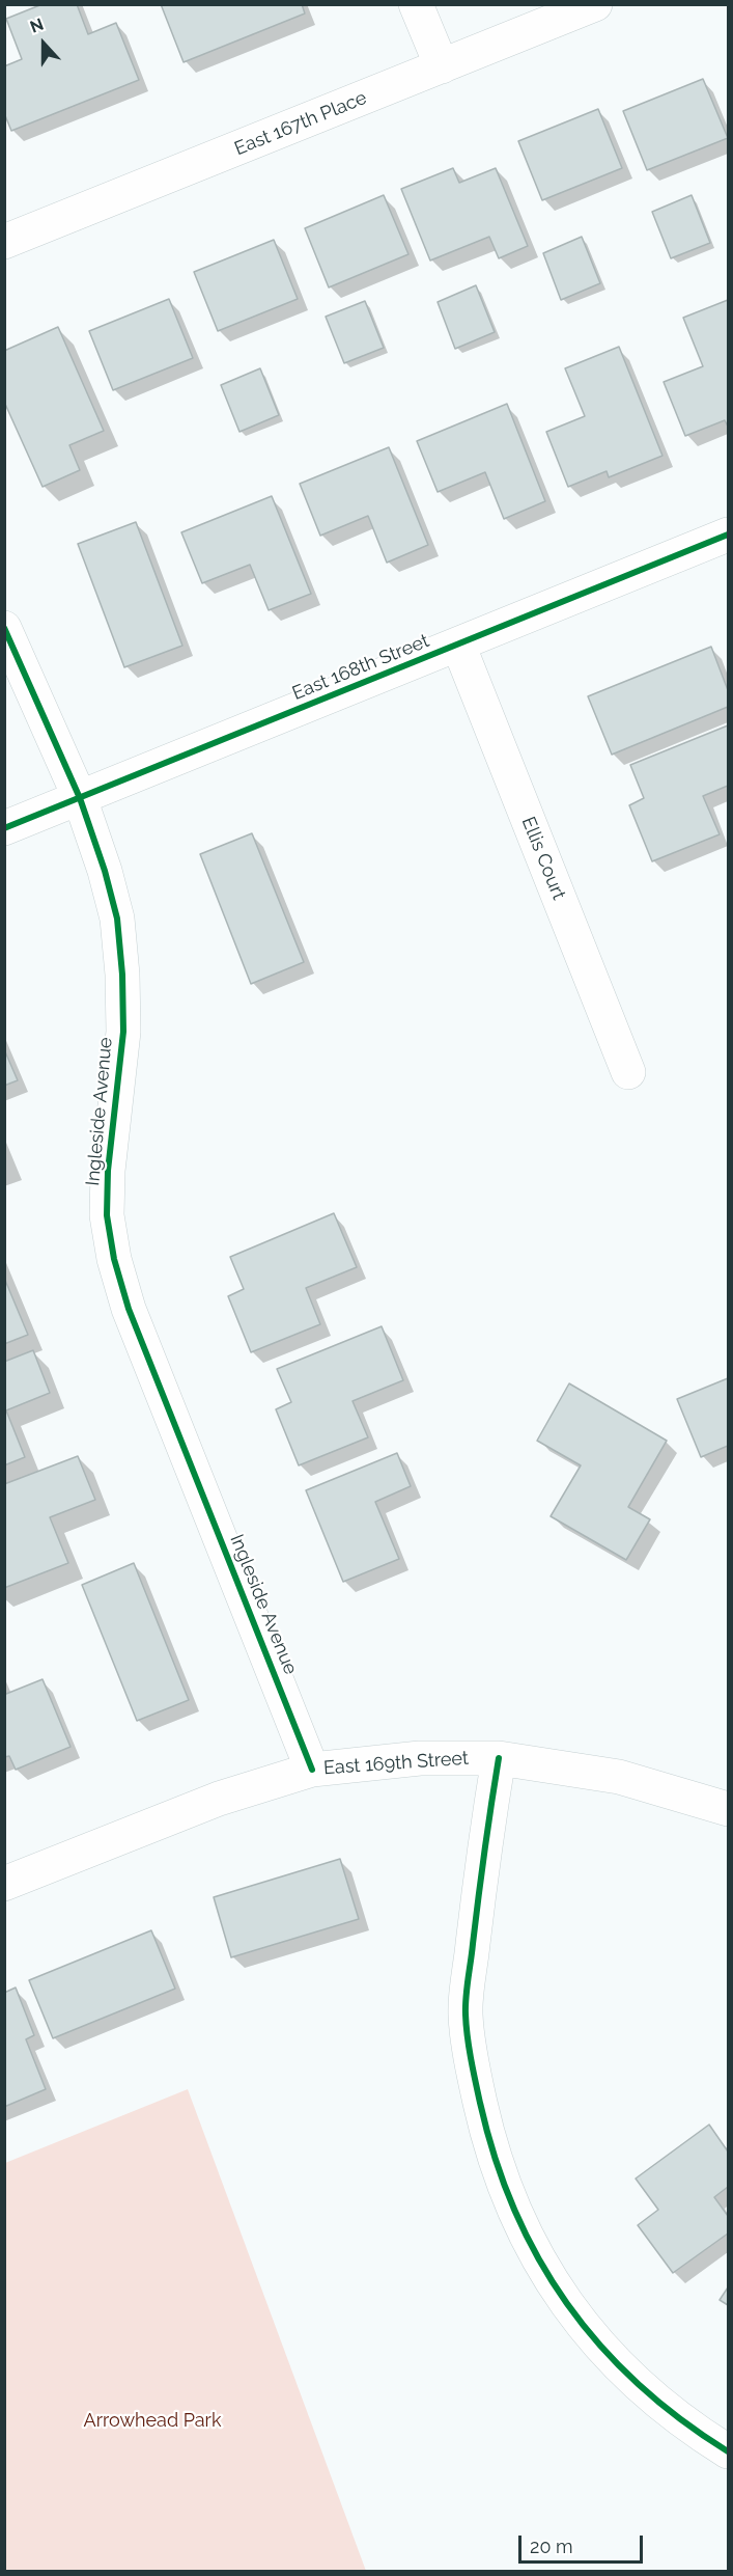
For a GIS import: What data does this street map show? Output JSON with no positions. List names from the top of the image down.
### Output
{
  "streets": {
    "street": [
      "East 167th Place",
      "East 168th Street",
      "Ellis Court",
      "Ingleside Avenue",
      "East 169th Street"
    ]
  },
  "crossings": [
    ["East 168th Street", "Ellis Court"],
    ["East 168th Street", "Ingleside Avenue"],
    ["Ingleside Avenue", "East 169th Street"]
  ],
  "parks": ["Arrowhead Park"],
  "scale_bar": "20 m",
  "north": "top"
}
